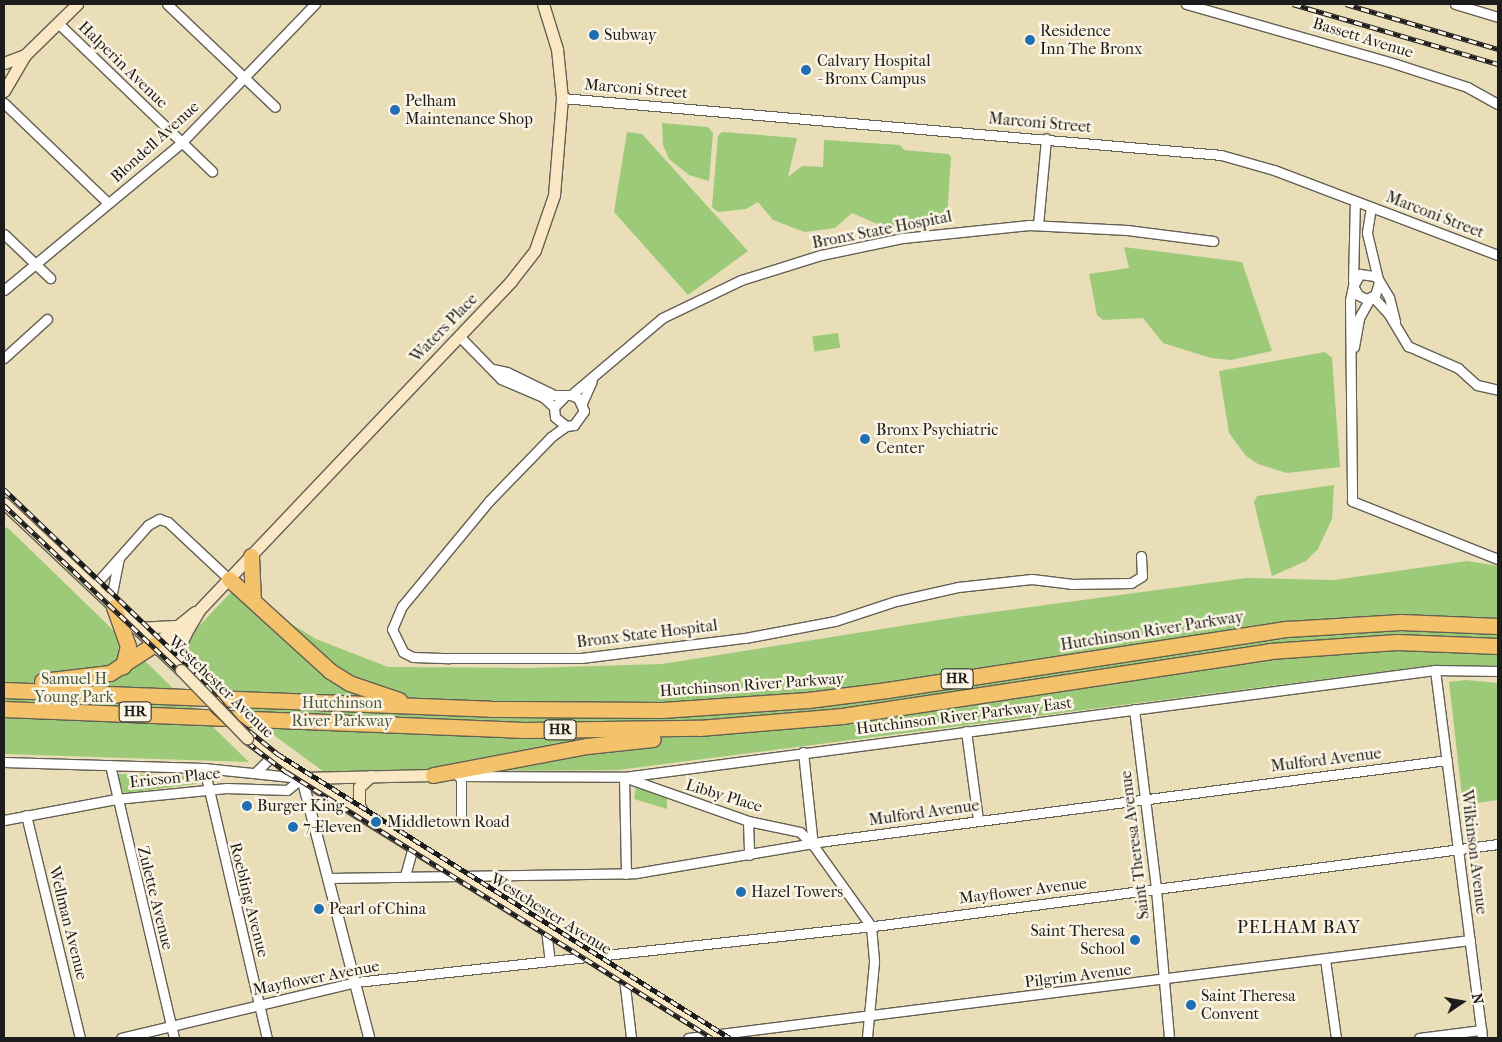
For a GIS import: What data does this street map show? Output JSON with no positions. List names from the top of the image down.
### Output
{
  "streets": {
    "highway": ["Hutchinson River Parkway", "HR"],
    "main road": ["Waters Place", "Westchester Avenue"],
    "street": [
      "Bassett Avenue",
      "Halperin Avenue",
      "Marconi Street",
      "Blondell Avenue",
      "Bronx State Hospital",
      "Hutchinson River Parkway East",
      "Mulford Avenue",
      "Ericson Place",
      "Libby Place",
      "Saint Theresa Avenue",
      "Wilkinson Avenue",
      "Mayflower Avenue",
      "Zulette Avenue",
      "Roebling Avenue",
      "Wellman Avenue",
      "Pilgrim Avenue"
    ]
  },
  "crossings": [
    ["Halperin Avenue", "Blondell Avenue"],
    ["Marconi Street", "Waters Place"],
    ["Waters Place", "Westchester Avenue"],
    ["Westchester Avenue", "Mulford Avenue"],
    ["Westchester Avenue", "Ericson Place"],
    ["Westchester Avenue", "Mayflower Avenue"],
    ["Westchester Avenue", "Pilgrim Avenue"],
    ["Hutchinson River Parkway East", "Libby Place"],
    ["Hutchinson River Parkway East", "Saint Theresa Avenue"],
    ["Hutchinson River Parkway East", "Wilkinson Avenue"],
    ["Mulford Avenue", "Libby Place"],
    ["Mulford Avenue", "Saint Theresa Avenue"],
    ["Mulford Avenue", "Wilkinson Avenue"],
    ["Ericson Place", "Zulette Avenue"],
    ["Ericson Place", "Roebling Avenue"],
    ["Ericson Place", "Wellman Avenue"],
    ["Saint Theresa Avenue", "Mayflower Avenue"],
    ["Saint Theresa Avenue", "Pilgrim Avenue"],
    ["Wilkinson Avenue", "Mayflower Avenue"],
    ["Wilkinson Avenue", "Pilgrim Avenue"],
    ["Mayflower Avenue", "Zulette Avenue"],
    ["Mayflower Avenue", "Roebling Avenue"]
  ],
  "districts": ["PELHAM BAY"],
  "parks": ["Samuel H Young Park", "Hutchinson River Parkway"],
  "places": [
    "Subway",
    "Residence Inn The Bronx",
    "Calvary Hospital - Bronx Campus",
    "Pelham Maintenance Shop",
    "Bronx Psychiatric Center",
    "Burger King",
    "Middletown Road",
    "7-Eleven",
    "Hazel Towers",
    "Pearl of China",
    "Saint Theresa School",
    "Saint Theresa Convent"
  ],
  "north": "right"
}
